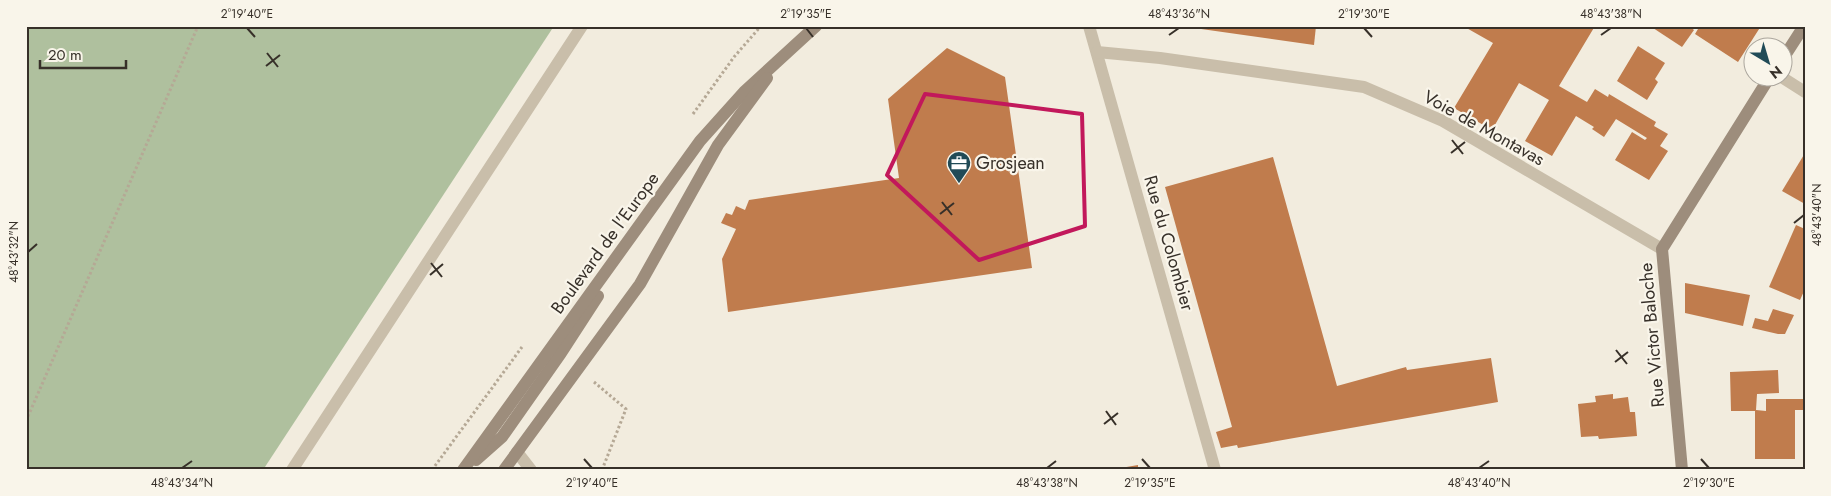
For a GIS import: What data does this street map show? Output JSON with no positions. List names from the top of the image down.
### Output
{
  "streets": {
    "main road": ["Boulevard de l'Europe", "Rue Victor Baloche"],
    "street": ["Voie de Montavas", "Rue du Colombier"]
  },
  "crossings": [
    ["Voie de Montavas", "Rue du Colombier"],
    ["Voie de Montavas", "Rue Victor Baloche"]
  ],
  "places": {
    "office": ["Grosjean"]
  },
  "scale_bar": "20 m",
  "north": "bottom right",
  "coordinates": [
    "2°19'40\"E",
    "2°19'35\"E",
    "48°43'36\"N",
    "2°19'30\"E",
    "48°43'38\"N",
    "48°43'40\"N",
    "48°43'32\"N",
    "48°43'34\"N"
  ]
}
